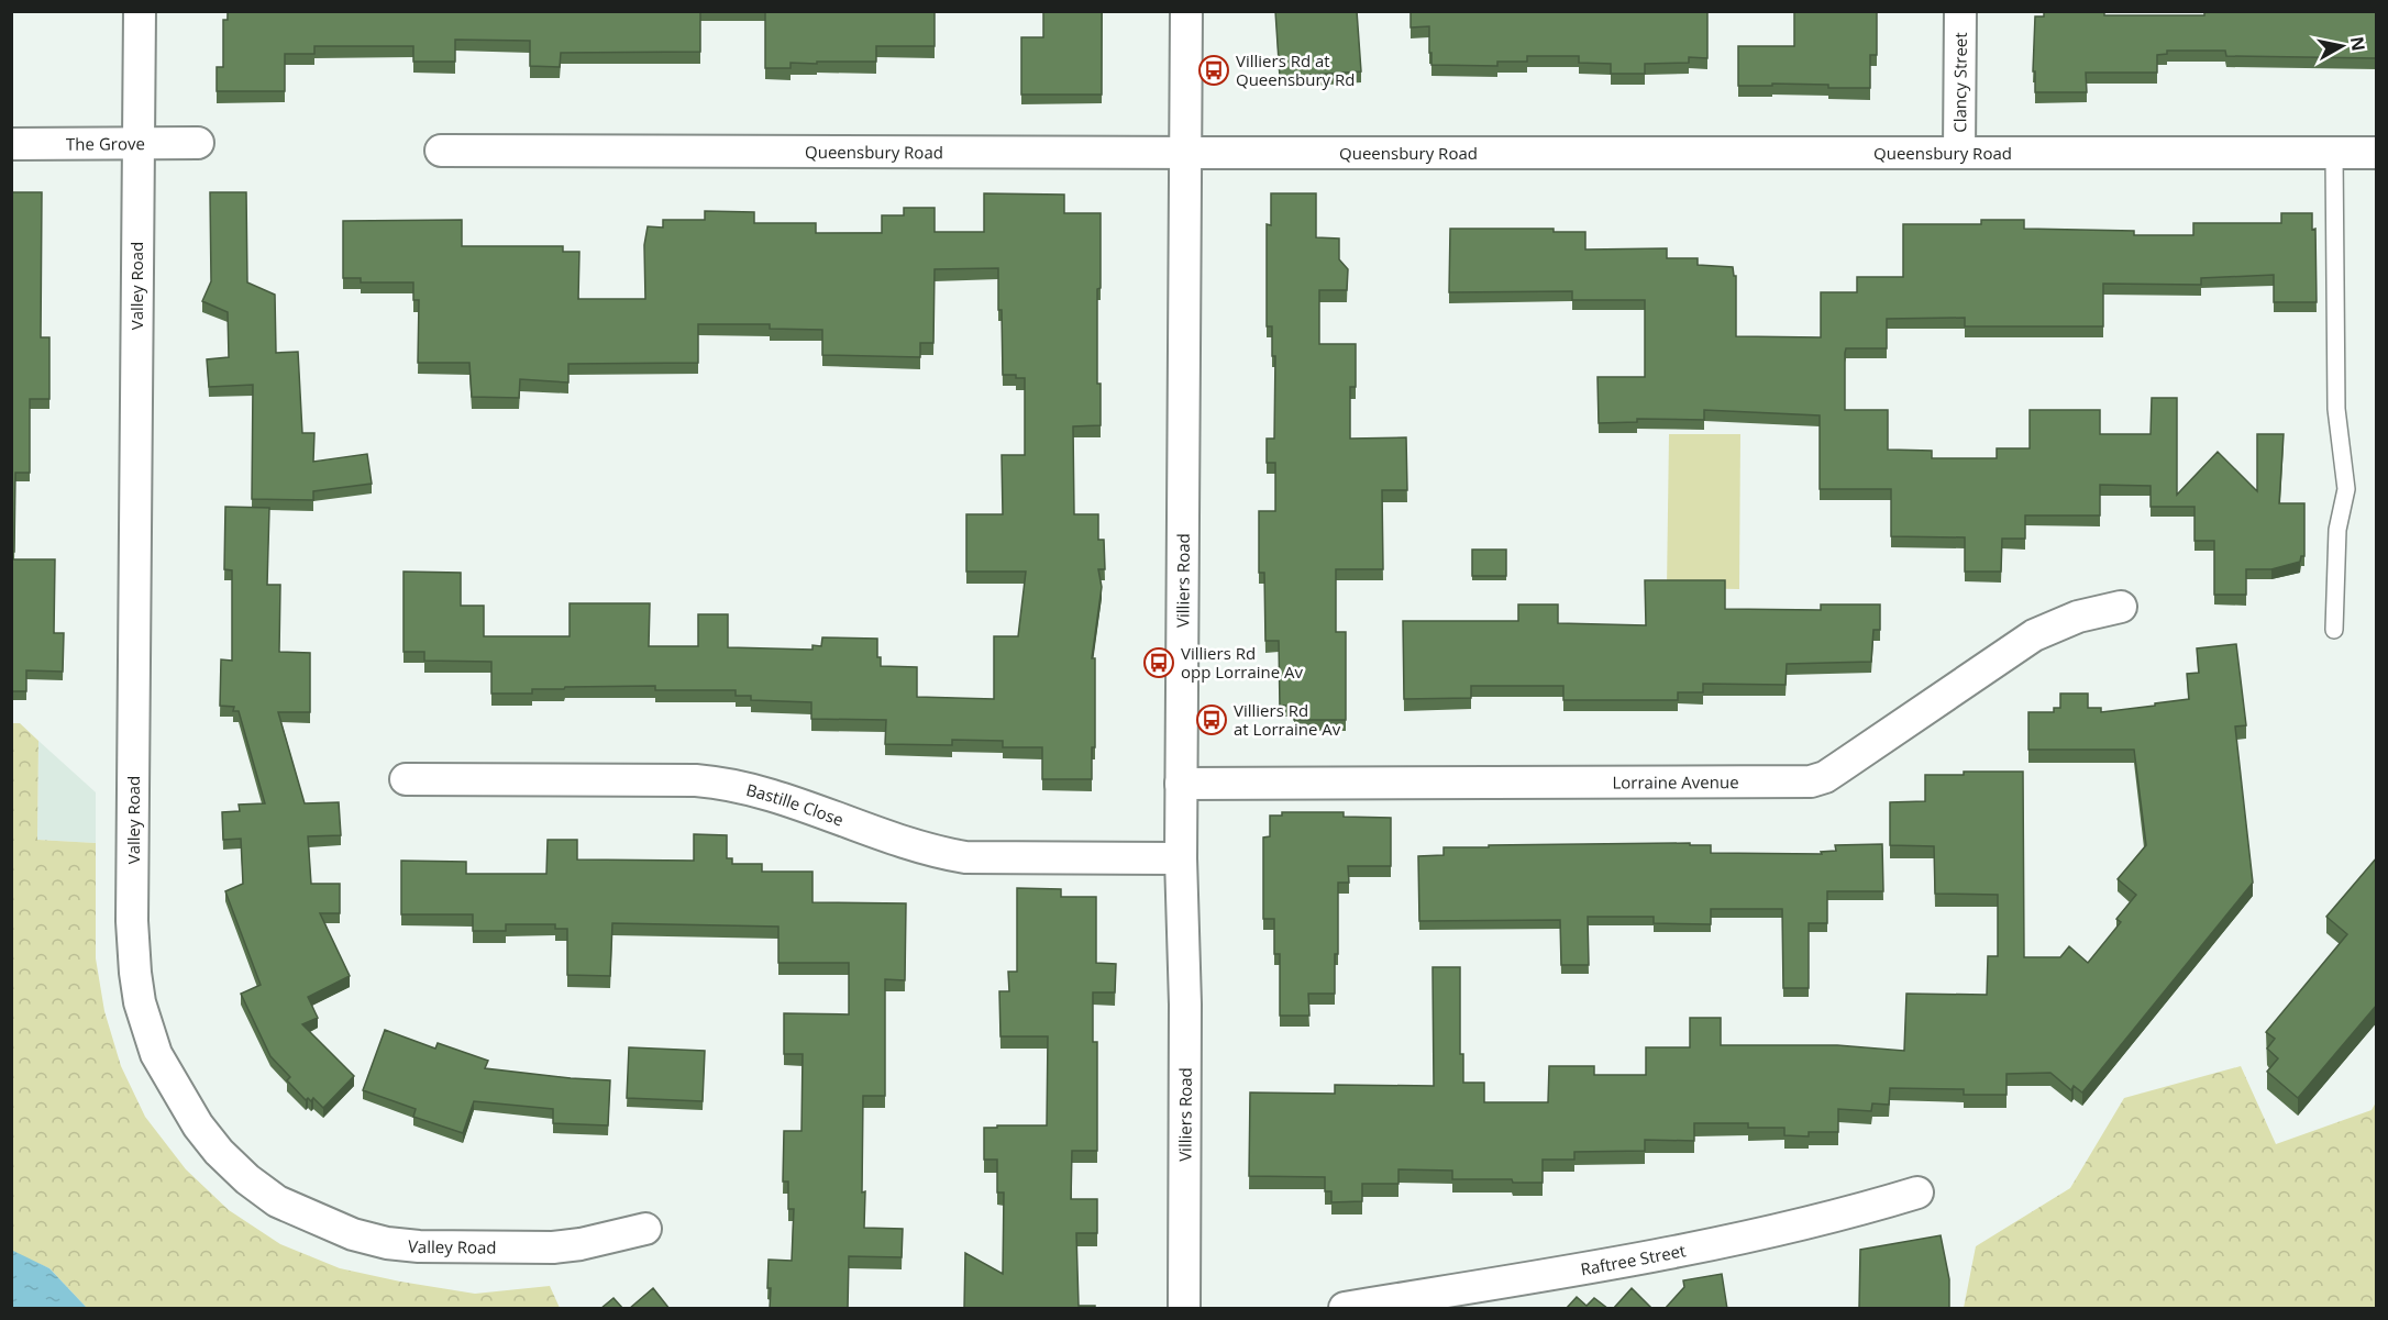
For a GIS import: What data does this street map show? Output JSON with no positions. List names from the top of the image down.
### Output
{
  "streets": {
    "street": [
      "Clancy Street",
      "The Grove",
      "Queensbury Road",
      "Valley Road",
      "Villiers Road",
      "Lorraine Avenue",
      "Bastille Close",
      "Raftree Street"
    ]
  },
  "crossings": [
    ["Clancy Street", "Queensbury Road"],
    ["The Grove", "Valley Road"],
    ["Queensbury Road", "Villiers Road"],
    ["Villiers Road", "Lorraine Avenue"],
    ["Villiers Road", "Bastille Close"]
  ],
  "places": {
    "bus stop": ["Villiers Rd at Queensbury Rd", "Villiers Rd opp Lorraine Av", "Villiers Rd at Lorraine Av"]
  },
  "north": "right"
}
